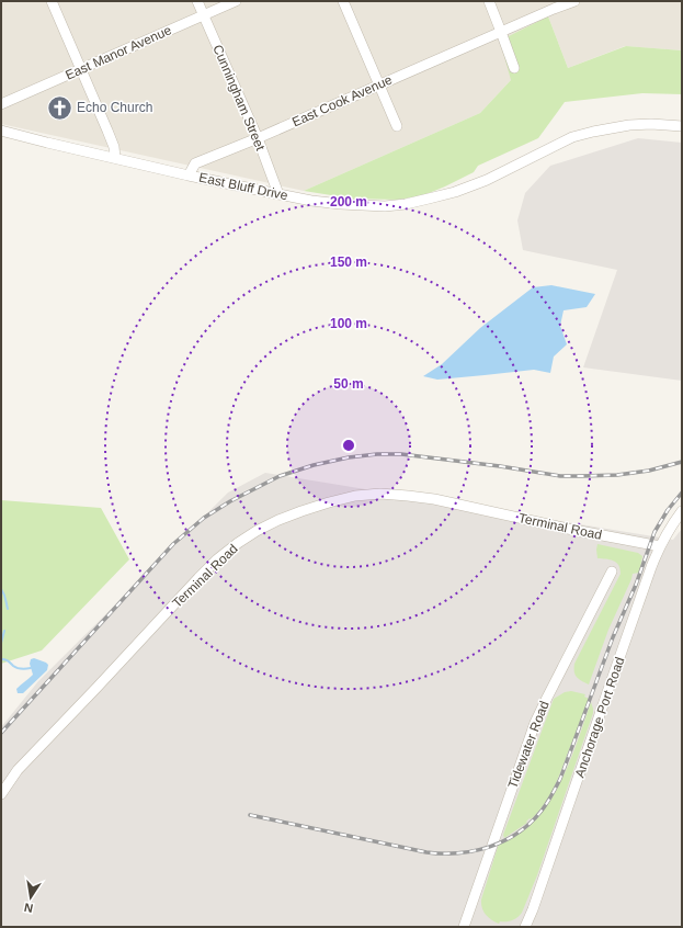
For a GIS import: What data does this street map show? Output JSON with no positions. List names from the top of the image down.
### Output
{
  "streets": {
    "street": [
      "East Manor Avenue",
      "Cunningham Street",
      "East Cook Avenue",
      "East Bluff Drive",
      "Terminal Road",
      "Anchorage Port Road",
      "Tidewater Road"
    ]
  },
  "crossings": [
    ["East Manor Avenue", "Cunningham Street"],
    ["Cunningham Street", "East Cook Avenue"],
    ["Cunningham Street", "East Bluff Drive"],
    ["East Cook Avenue", "East Bluff Drive"],
    ["Terminal Road", "Anchorage Port Road"]
  ],
  "places": {
    "church": ["Echo Church"]
  },
  "north": "bottom",
  "rings": [
    "200 m",
    "150 m",
    "100 m",
    "50 m"
  ]
}
